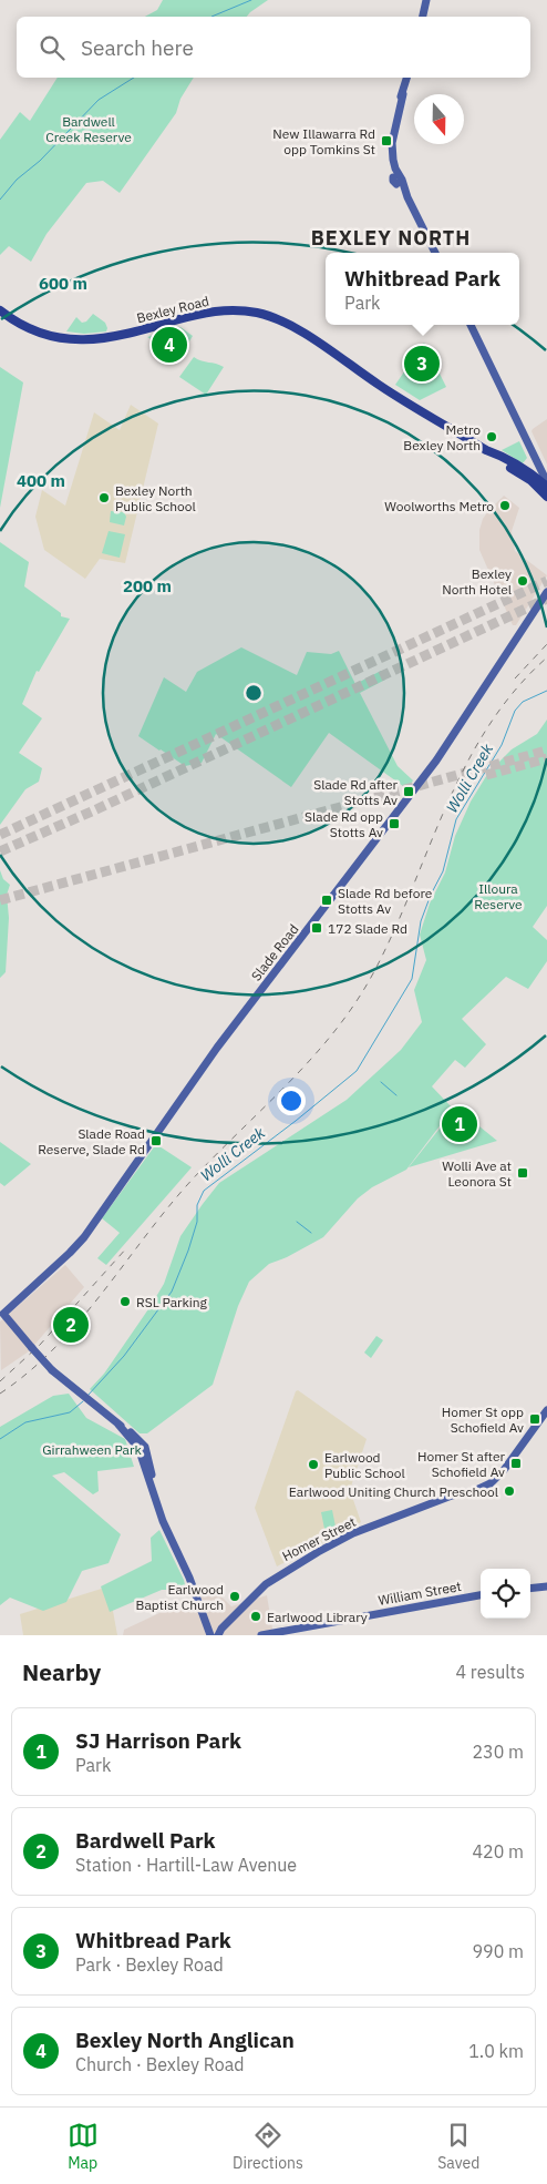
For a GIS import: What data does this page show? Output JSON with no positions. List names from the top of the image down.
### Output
{
  "streets": {
    "main road": [
      "Bexley Road",
      "Slade Road",
      "Homer Street",
      "William Street"
    ]
  },
  "districts": ["BEXLEY NORTH"],
  "water": ["Wolli Creek"],
  "parks": ["Bardwell Creek Reserve", "Illoura Reserve", "Girrahween Park"],
  "places": {
    "transit": [
      "New Illawarra Rd opp Tomkins St",
      "Slade Rd after Stotts Av",
      "Slade Rd opp Stotts Av",
      "Slade Rd before Stotts Av",
      "172 Slade Rd",
      "Slade Road Reserve, Slade Rd",
      "Wolli Ave at Leonora St",
      "Homer St opp Schofield Av",
      "Homer St after Schofield Av"
    ],
    "other": [
      "Metro Bexley North",
      "Bexley North Public School",
      "Woolworths Metro",
      "Bexley North Hotel",
      "RSL Parking",
      "Earlwood Public School",
      "Earlwood Uniting Church Preschool",
      "Earlwood Baptist Church",
      "Earlwood Library"
    ]
  },
  "north": "bottom",
  "page": {
    "search": "Search here",
    "popup": ["Whitbread Park", "Park"],
    "pins": [
      "4",
      "3",
      "1",
      "2"
    ],
    "heading": ["Nearby", "4 results"],
    "list": [
      {
        "mark": "1",
        "name": "SJ Harrison Park",
        "note": "Park",
        "value": "230 m"
      },
      {
        "mark": "2",
        "name": "Bardwell Park",
        "note": "Station · Hartill-Law Avenue",
        "value": "420 m"
      },
      {
        "mark": "3",
        "name": "Whitbread Park",
        "note": "Park · Bexley Road",
        "value": "990 m"
      },
      {
        "mark": "4",
        "name": "Bexley North Anglican",
        "note": "Church · Bexley Road",
        "value": "1.0 km"
      }
    ],
    "nav": ["Map", "Directions", "Saved"]
  },
  "rings": ["600 m", "400 m", "200 m"]
}
